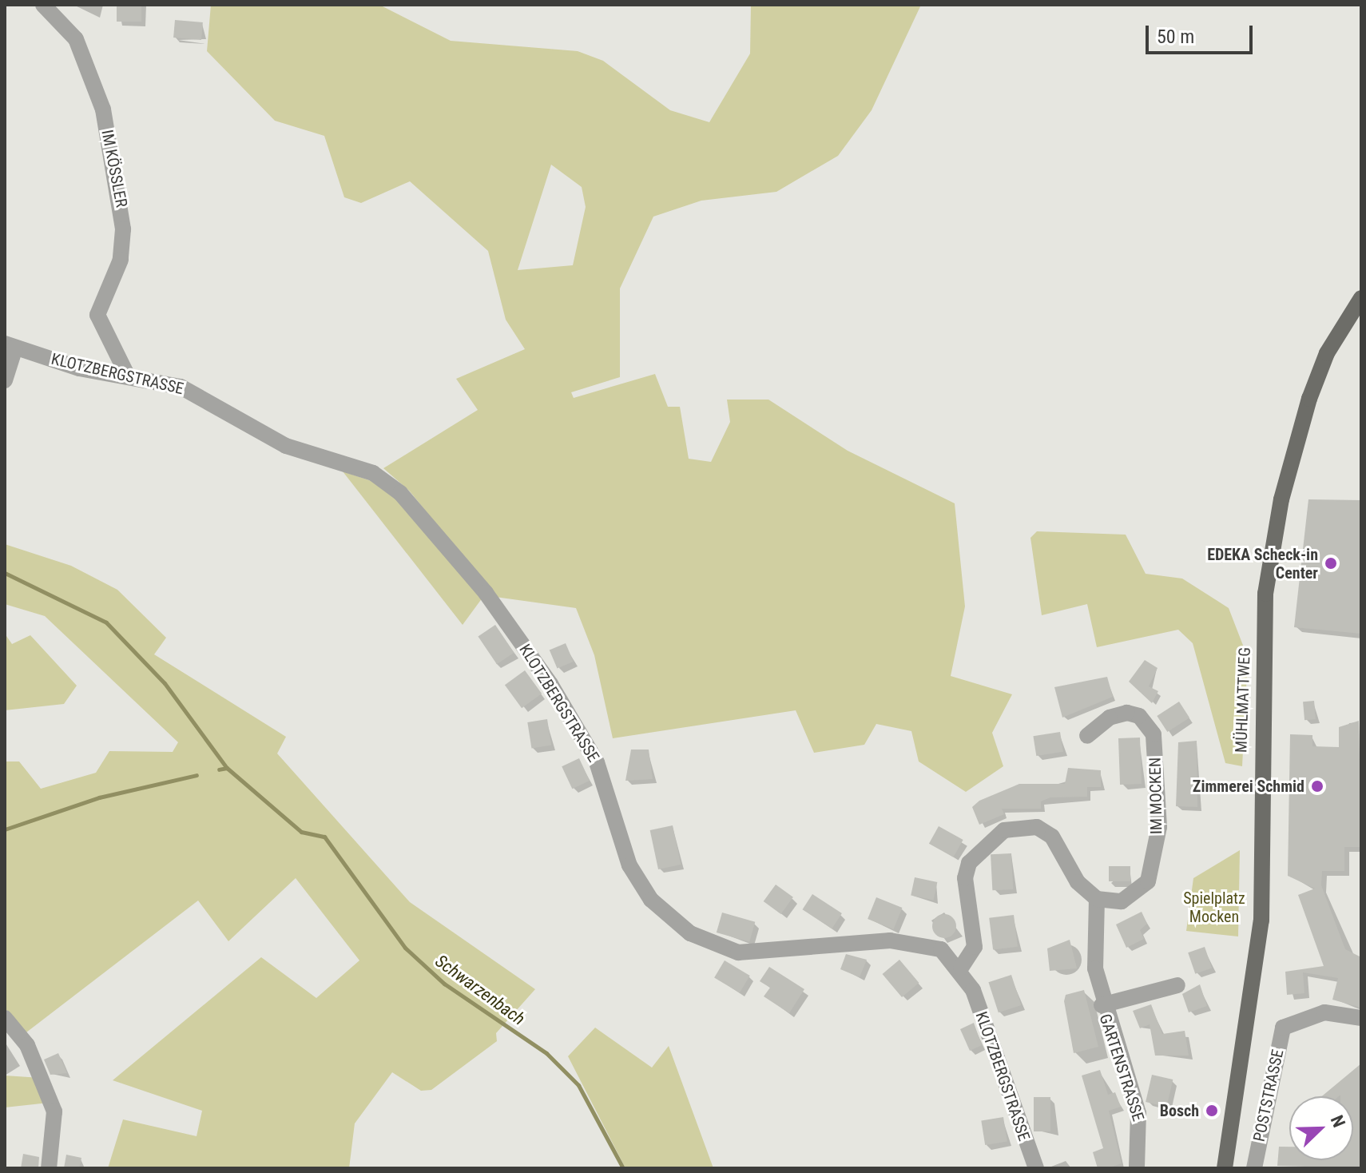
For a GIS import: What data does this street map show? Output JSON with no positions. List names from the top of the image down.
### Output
{
  "streets": {
    "main road": ["MÜHLMATTWEG"],
    "street": [
      "IM KÖSSLER",
      "KLOTZBERGSTRASSE",
      "IM MOCKEN",
      "GARTENSTRASSE",
      "POSTSTRASSE"
    ]
  },
  "crossings": [
    ["IM KÖSSLER", "KLOTZBERGSTRASSE"],
    ["IM MOCKEN", "GARTENSTRASSE"]
  ],
  "water": ["Schwarzenbach"],
  "parks": ["Spielplatz Mocken"],
  "places": ["EDEKA Scheck-in Center", "Zimmerei Schmid", "Bosch"],
  "scale_bar": "50 m",
  "north": "top right"
}
